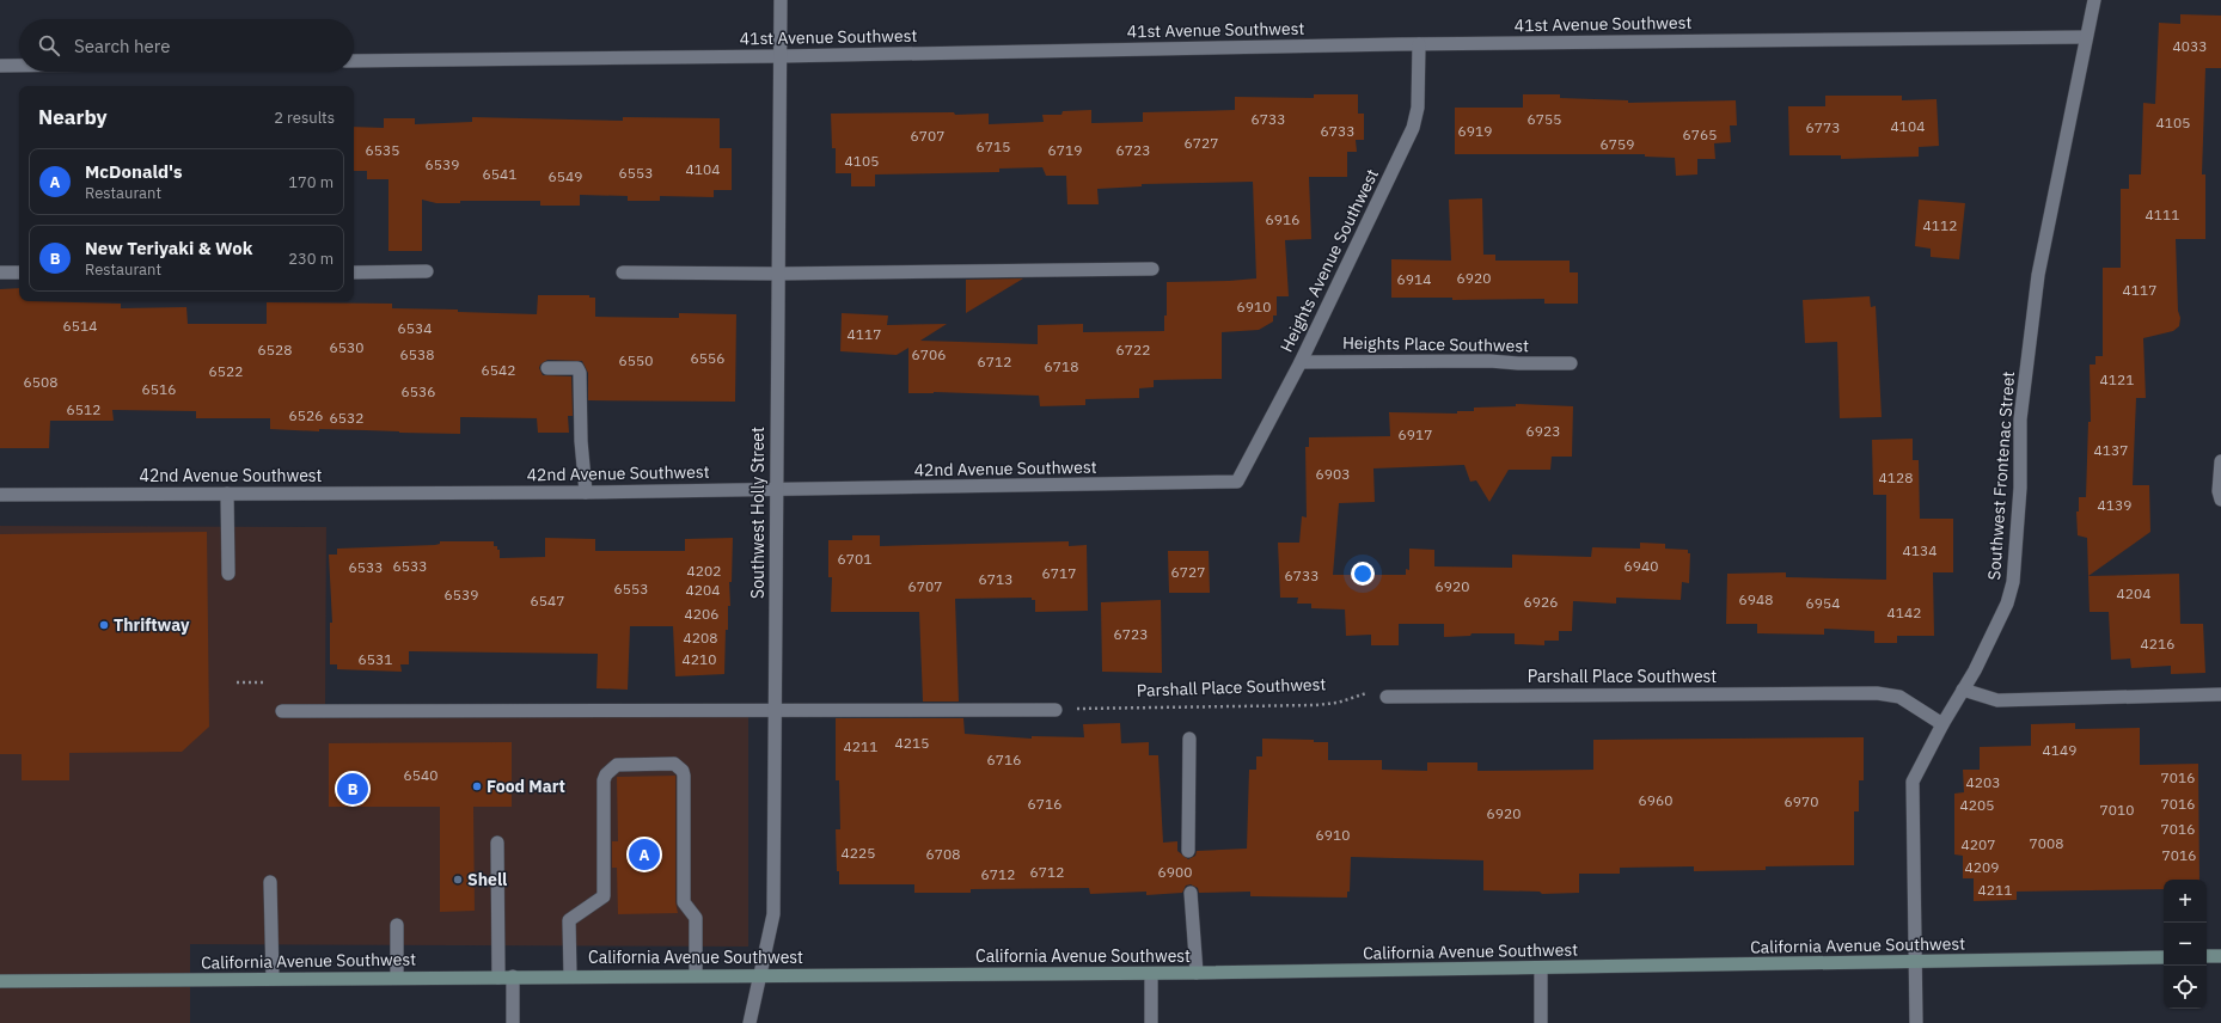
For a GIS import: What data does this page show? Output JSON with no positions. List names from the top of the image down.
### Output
{
  "streets": {
    "main road": ["California Avenue Southwest"],
    "street": [
      "41st Avenue Southwest",
      "Heights Avenue Southwest",
      "Heights Place Southwest",
      "42nd Avenue Southwest",
      "Southwest Frontenac Street",
      "Southwest Holly Street",
      "Parshall Place Southwest"
    ]
  },
  "crossings": [
    ["41st Avenue Southwest", "Heights Avenue Southwest"],
    ["41st Avenue Southwest", "Southwest Frontenac Street"],
    ["41st Avenue Southwest", "Southwest Holly Street"],
    ["Heights Avenue Southwest", "Heights Place Southwest"],
    ["Heights Avenue Southwest", "42nd Avenue Southwest"],
    ["42nd Avenue Southwest", "Southwest Holly Street"],
    ["Southwest Frontenac Street", "Parshall Place Southwest"],
    ["Southwest Frontenac Street", "California Avenue Southwest"],
    ["Southwest Holly Street", "California Avenue Southwest"]
  ],
  "places": ["Thriftway", "Food Mart", "Shell"],
  "house_numbers": [
    "4033",
    "6733",
    "6755",
    "4105",
    "4104",
    "6773",
    "6733",
    "6919",
    "6765",
    "6707",
    "6727",
    "6759",
    "6715",
    "6535",
    "6719",
    "6723",
    "4105",
    "6539",
    "4104",
    "6553",
    "6541",
    "6549",
    "4111",
    "6916",
    "4112",
    "6920",
    "6914",
    "4117",
    "6910",
    "6514",
    "6534",
    "4117",
    "6530",
    "6528",
    "6722",
    "6538",
    "6706",
    "6556",
    "6550",
    "6712",
    "6718",
    "6542",
    "6522",
    "4121",
    "6508",
    "6516",
    "6536",
    "6512",
    "6526",
    "6532",
    "6923",
    "6917",
    "4137",
    "6903",
    "4128",
    "4139",
    "4134",
    "6701",
    "6533",
    "6940",
    "6533",
    "4202",
    "6727",
    "6717",
    "6733",
    "6713",
    "6707",
    "6920",
    "6553",
    "4204",
    "4204",
    "6539",
    "6948",
    "6547",
    "6926",
    "6954",
    "4142",
    "4206",
    "6723",
    "4208",
    "4216",
    "6531",
    "4210",
    "4215",
    "4211",
    "4149",
    "6716",
    "6540",
    "7016",
    "4203",
    "6960",
    "6970",
    "6716",
    "7016",
    "4205",
    "7010",
    "6920",
    "7016",
    "6910",
    "7008",
    "4207",
    "4225",
    "6708",
    "7016",
    "4209",
    "6712",
    "6900",
    "6712",
    "4211"
  ],
  "page": {
    "search": "Search here",
    "heading": ["Nearby", "2 results"],
    "list": [
      {
        "mark": "A",
        "name": "McDonald's",
        "note": "Restaurant",
        "value": "170 m"
      },
      {
        "mark": "B",
        "name": "New Teriyaki & Wok",
        "note": "Restaurant",
        "value": "230 m"
      }
    ],
    "pins": ["B", "A"],
    "map_buttons": ["+", "−"]
  }
}
